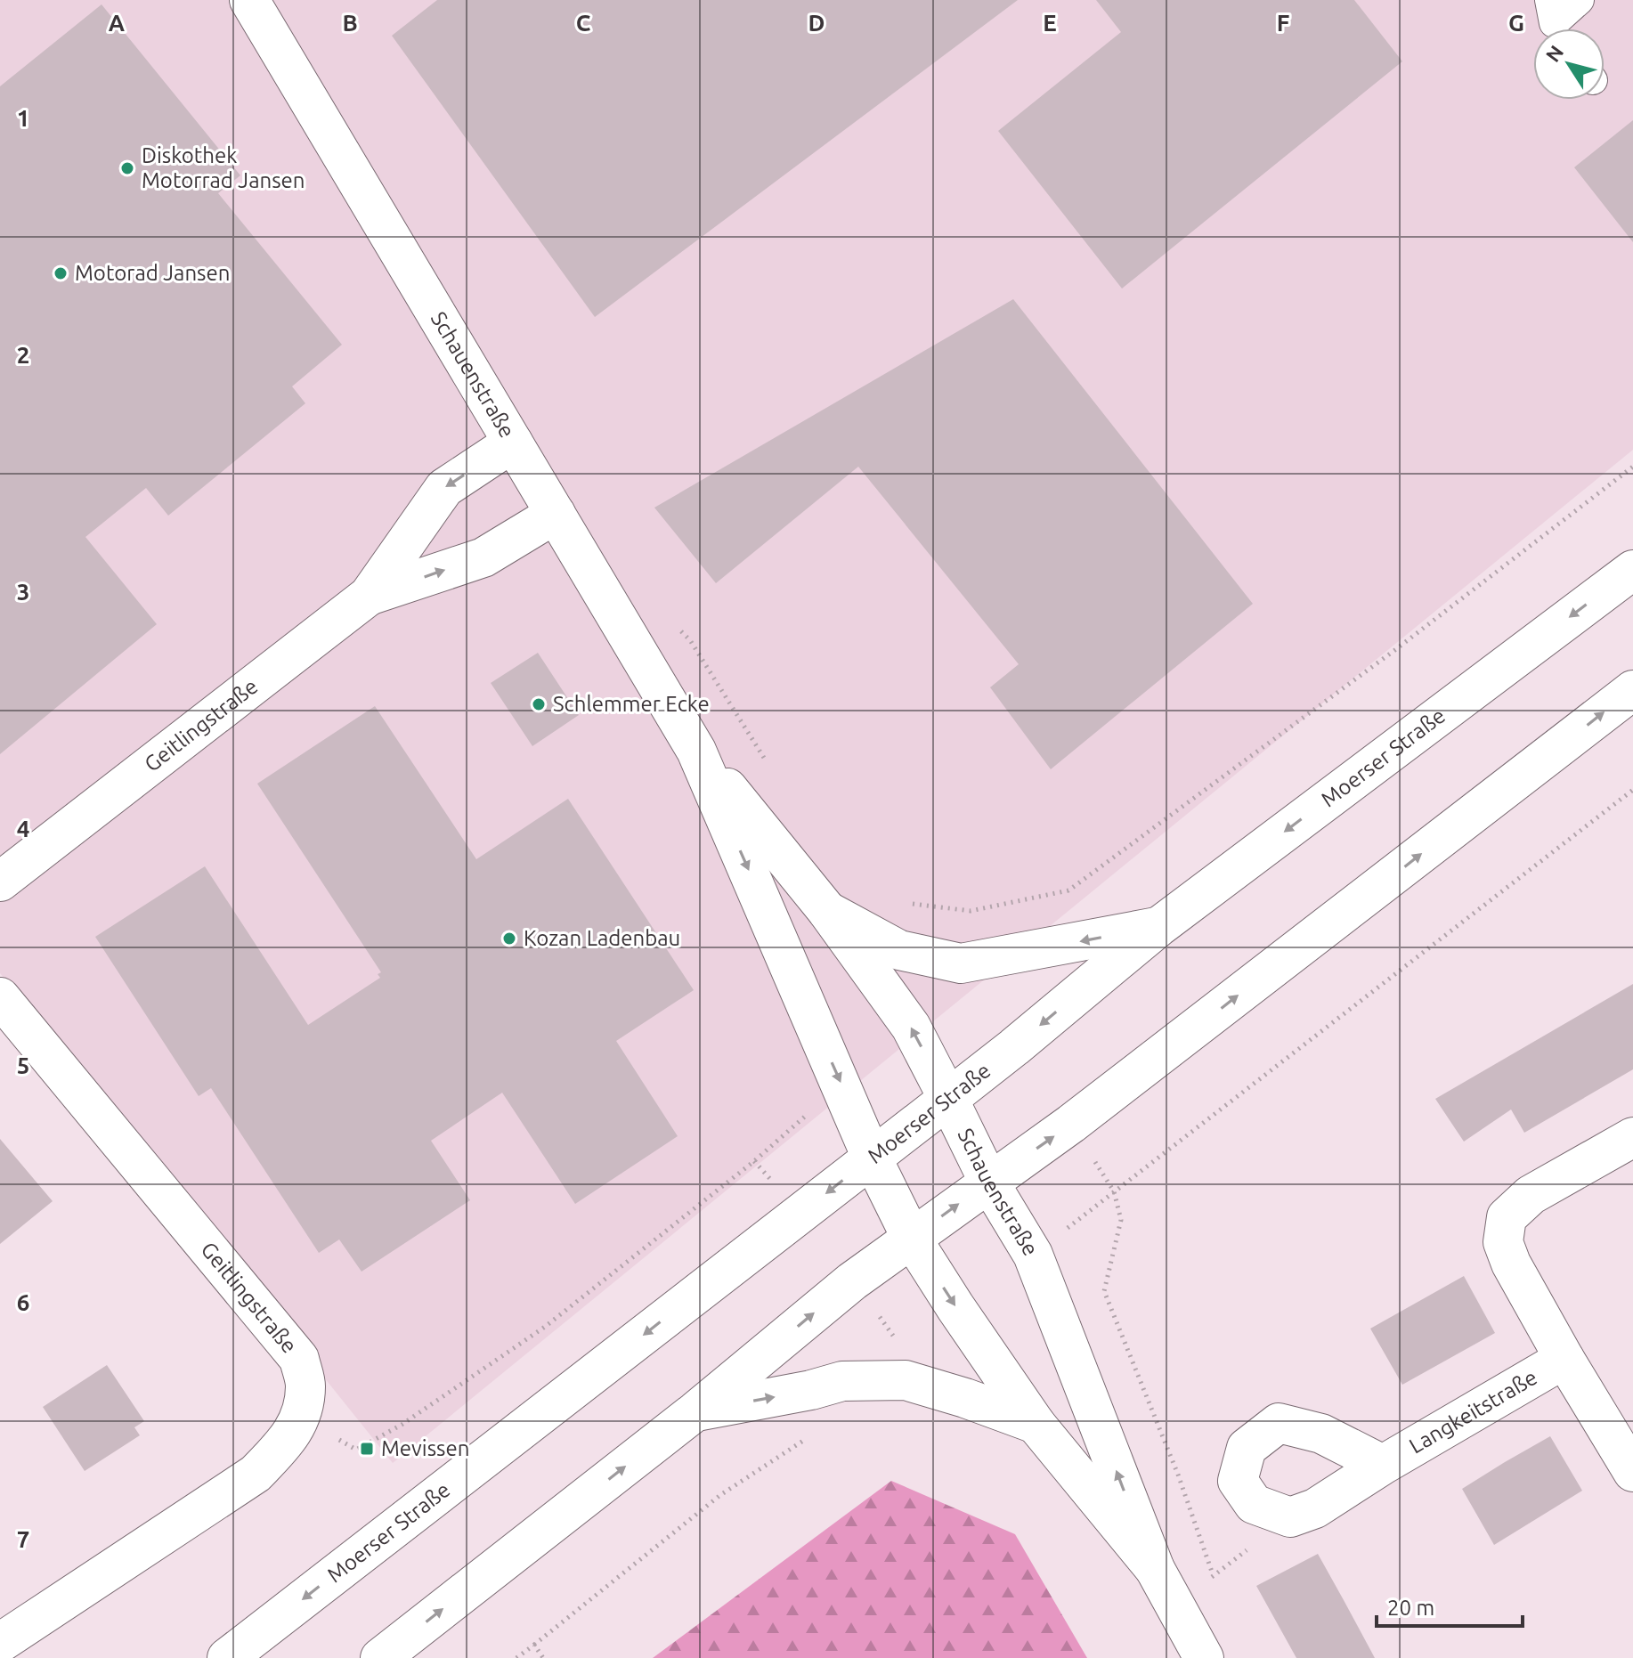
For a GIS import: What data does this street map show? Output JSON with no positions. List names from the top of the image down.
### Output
{
  "streets": {
    "street": [
      "Schauenstraße",
      "Geitlingstraße",
      "Moerser Straße",
      "Langkeitstraße"
    ]
  },
  "crossings": [
    ["Schauenstraße", "Geitlingstraße"],
    ["Schauenstraße", "Moerser Straße"]
  ],
  "places": {
    "other": [
      "Diskothek Motorrad Jansen",
      "Motorad Jansen",
      "Schlemmer Ecke",
      "Kozan Ladenbau"
    ],
    "transit": ["Mevissen"]
  },
  "scale_bar": "20 m",
  "north": "top left",
  "grid": {
    "columns": [
      "A",
      "B",
      "C",
      "D",
      "E",
      "F",
      "G"
    ],
    "rows": [
      "1",
      "2",
      "3",
      "4",
      "5",
      "6",
      "7"
    ]
  }
}
